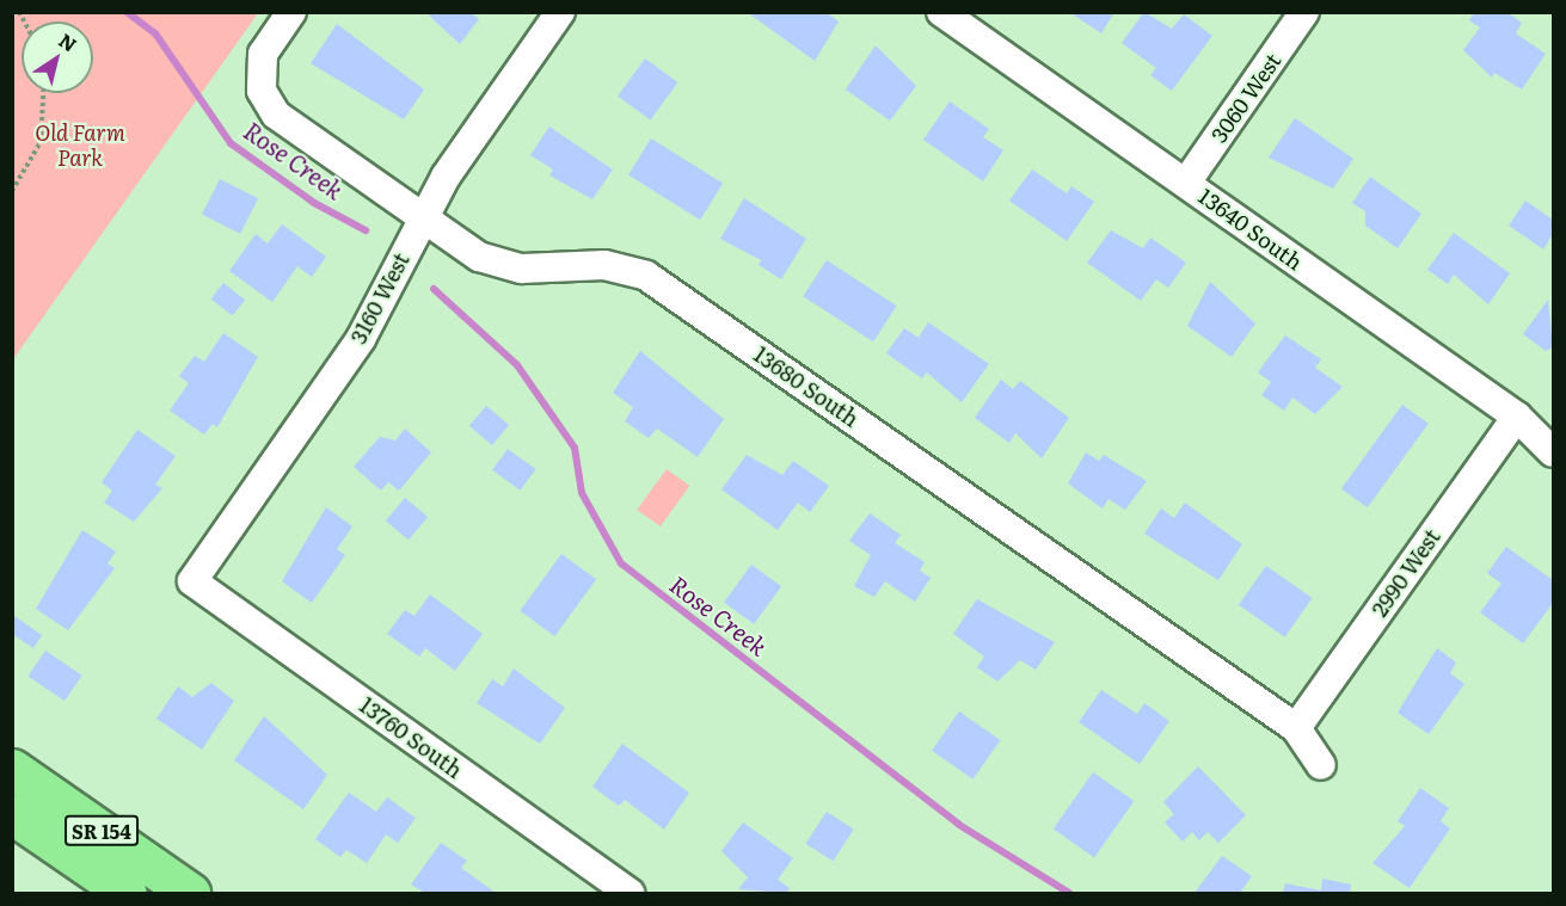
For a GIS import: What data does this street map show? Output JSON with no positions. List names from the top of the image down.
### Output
{
  "streets": {
    "highway": ["SR 154"],
    "street": [
      "3060 West",
      "13640 South",
      "3160 West",
      "13680 South",
      "2990 West",
      "13760 South"
    ]
  },
  "crossings": [
    ["3060 West", "13640 South"],
    ["13640 South", "2990 West"],
    ["3160 West", "13680 South"],
    ["3160 West", "13760 South"],
    ["13680 South", "2990 West"]
  ],
  "water": ["Rose Creek"],
  "parks": ["Old Farm Park"],
  "north": "top right"
}
